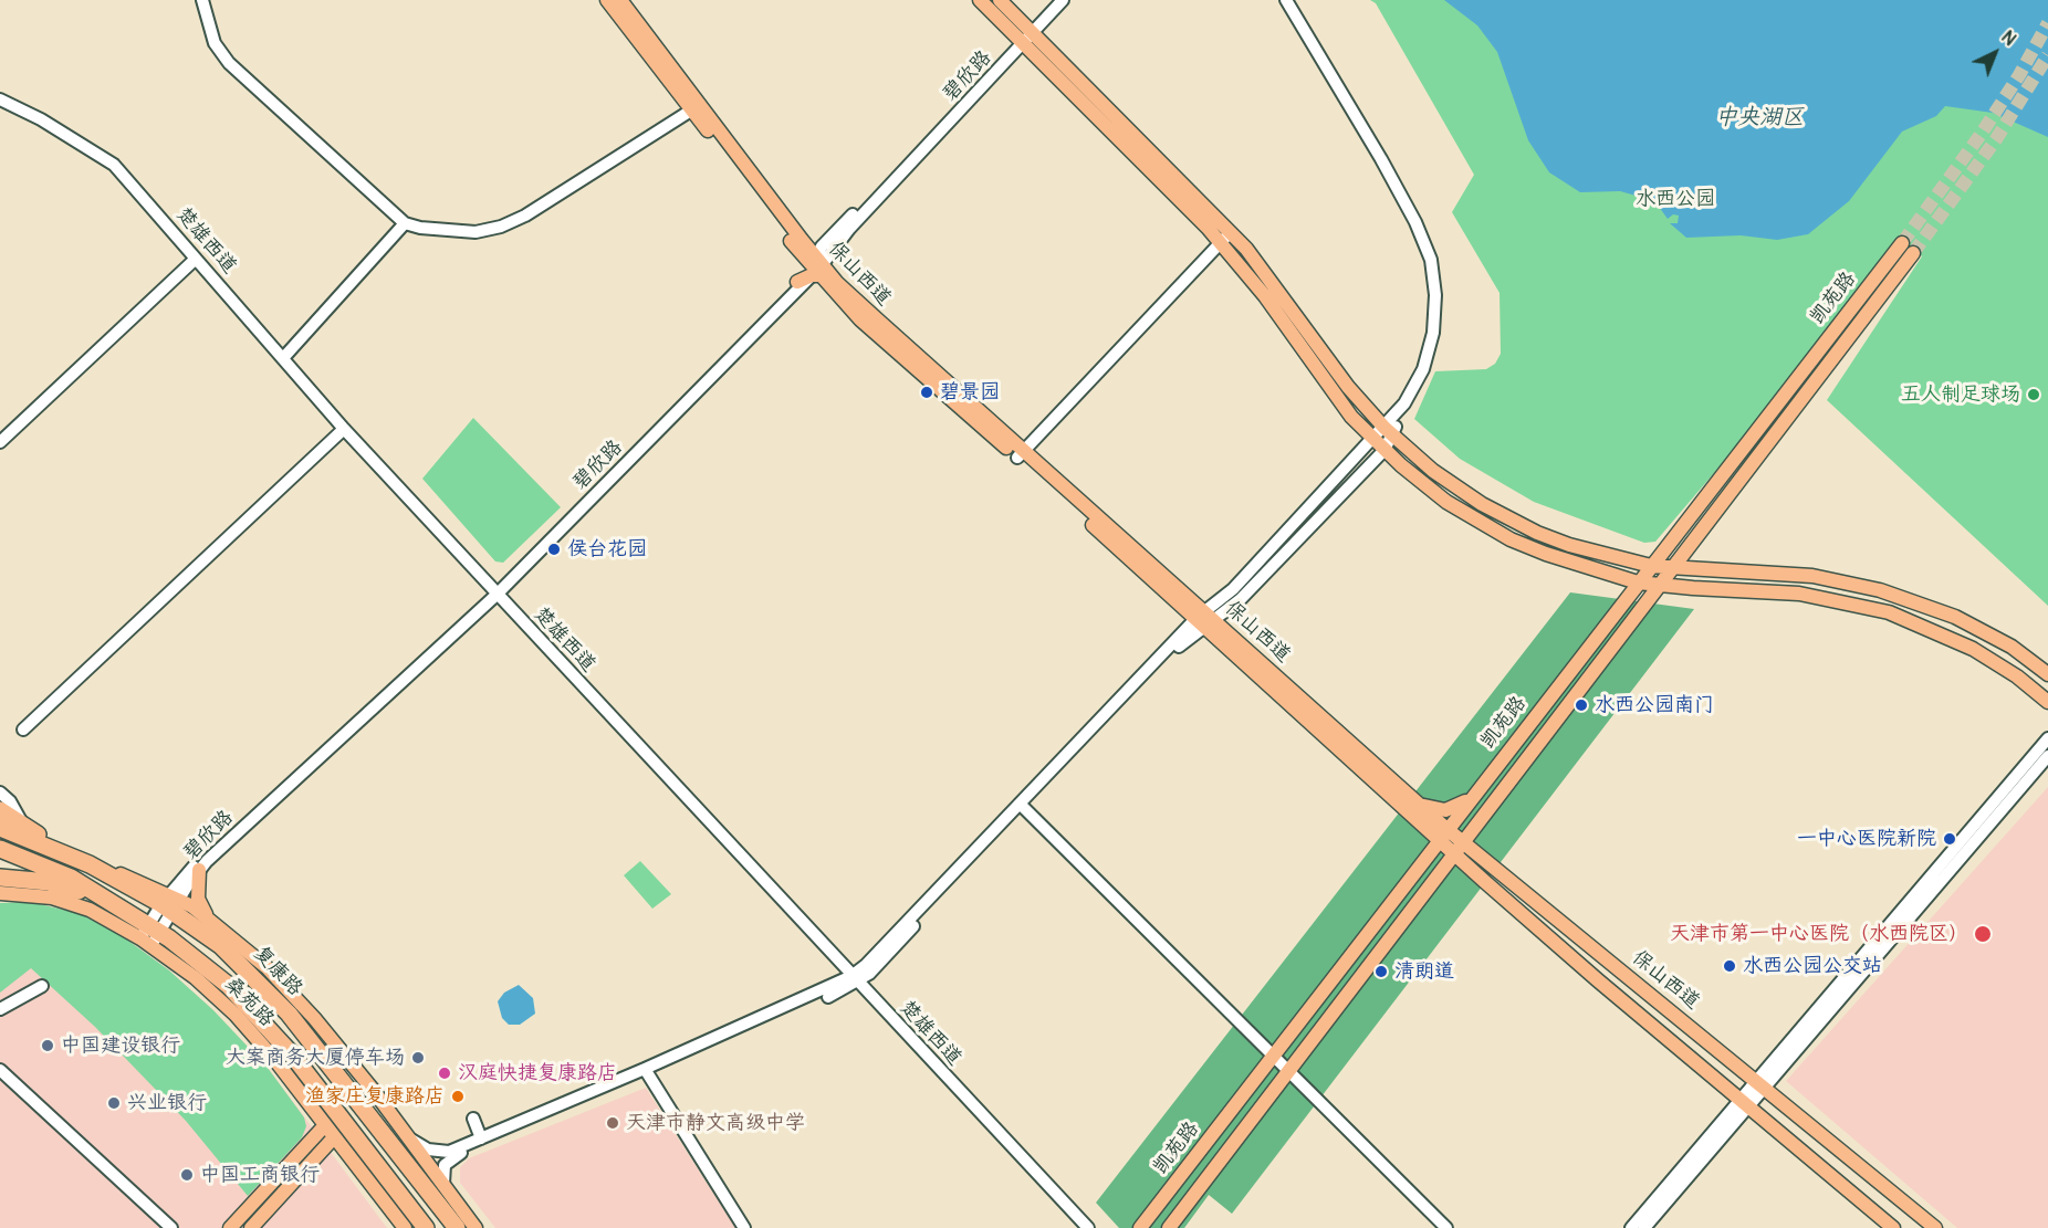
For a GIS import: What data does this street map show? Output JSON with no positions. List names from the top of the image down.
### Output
{
  "streets": {
    "highway": ["复康路"],
    "main road": ["保山西道", "凯苑路", "桑苑路"],
    "street": ["碧欣路", "楚雄西道"]
  },
  "crossings": [
    ["碧欣路", "楚雄西道"],
    ["碧欣路", "保山西道"],
    ["碧欣路", "复康路"],
    ["碧欣路", "桑苑路"],
    ["保山西道", "凯苑路"],
    ["复康路", "桑苑路"]
  ],
  "water": ["中央湖区"],
  "parks": ["水西公园"],
  "places": [
    "碧景园",
    "五人制足球场",
    "侯台花园",
    "水西公园南门",
    "一中心医院新院",
    "天津市第一中心医院（水西院区）",
    "水西公园公交站",
    "清朗道",
    "中国建设银行",
    "大案商务大厦停车场",
    "汉庭快捷复康路店",
    "渔家庄复康路店",
    "兴业银行",
    "天津市静文高级中学",
    "中国工商银行"
  ],
  "north": "top right"
}
